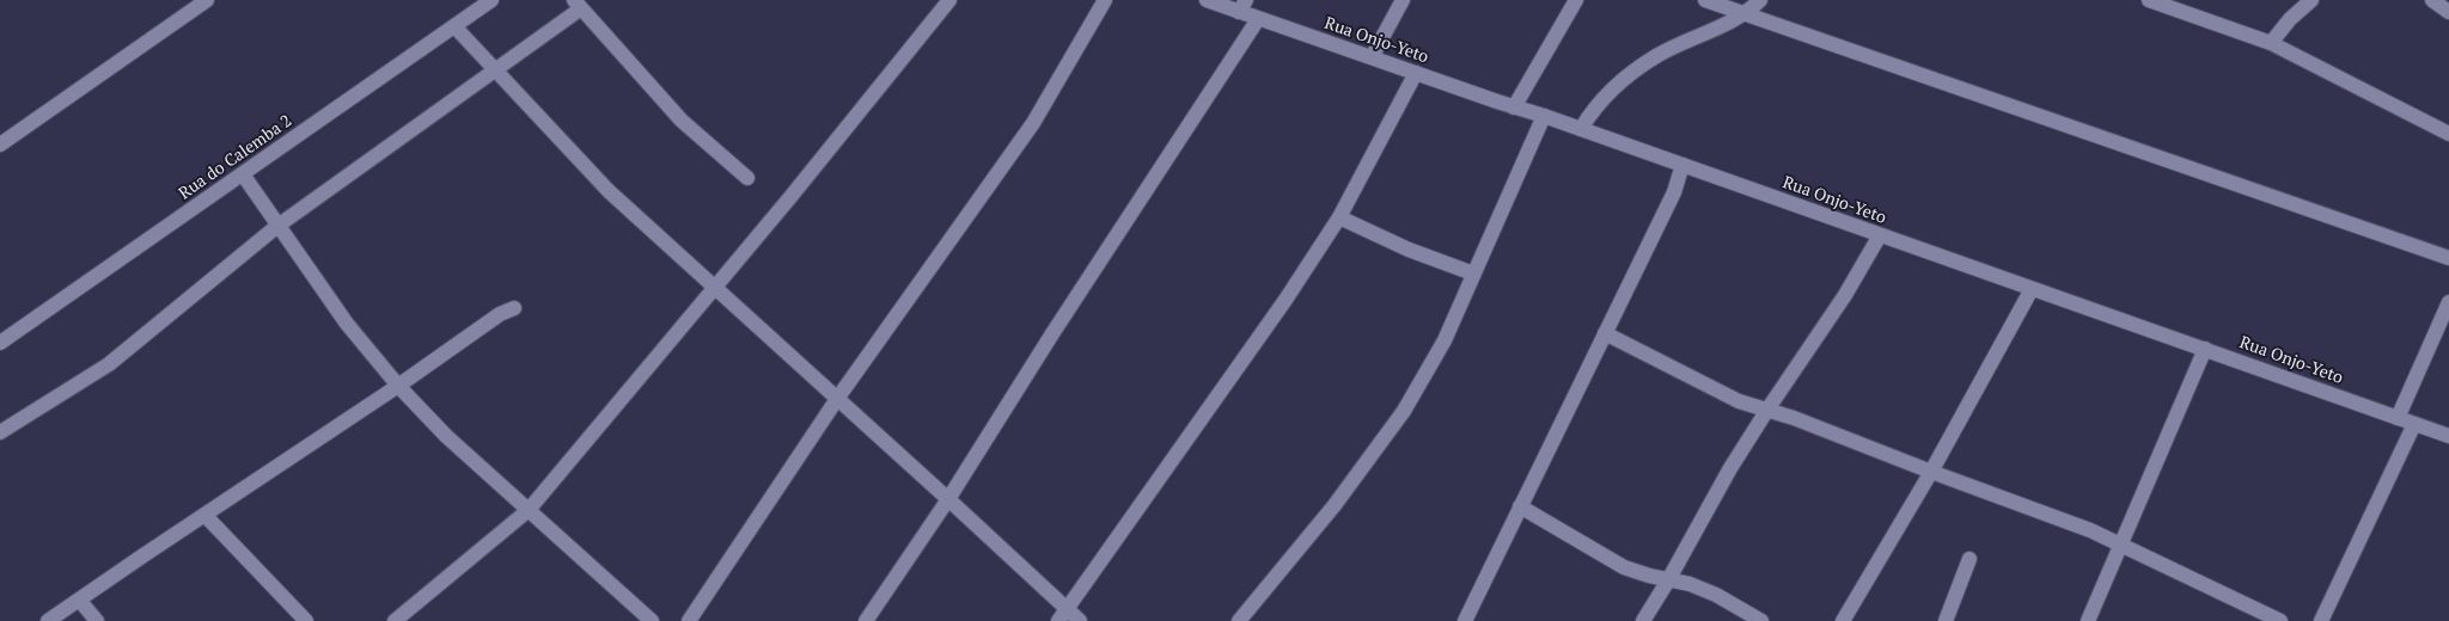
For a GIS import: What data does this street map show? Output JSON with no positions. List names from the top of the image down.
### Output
{
  "streets": {
    "street": ["Rua Onjo-Yeto", "Rua do Calemba 2"]
  }
}
